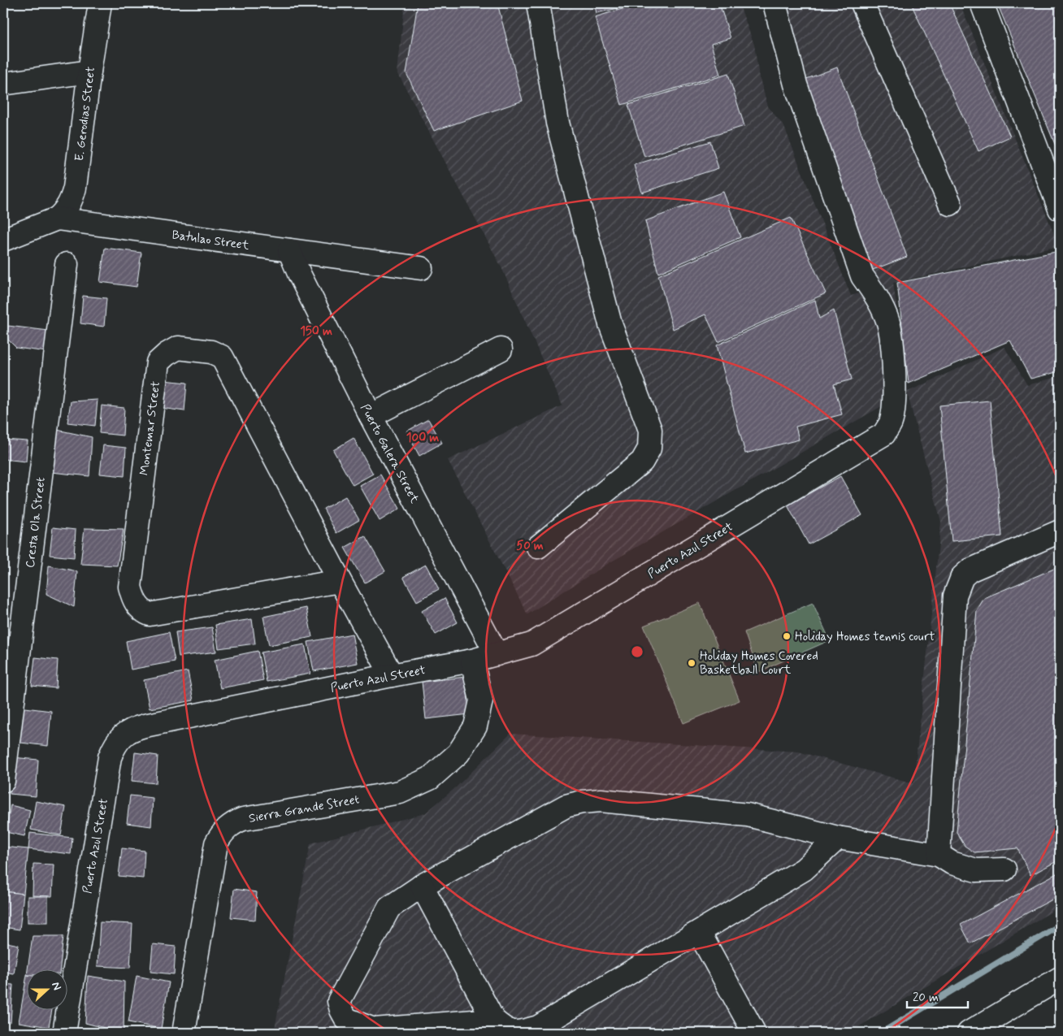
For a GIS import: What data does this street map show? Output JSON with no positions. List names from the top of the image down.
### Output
{
  "streets": {
    "main road": [
      "E. Gerodias Street",
      "Batulao Street",
      "Montemar Street",
      "Puerto Galera Street",
      "Cresta Ola Street",
      "Puerto Azul Street",
      "Sierra Grande Street"
    ]
  },
  "crossings": [
    ["E. Gerodias Street", "Batulao Street"],
    ["Batulao Street", "Puerto Galera Street"],
    ["Montemar Street", "Puerto Azul Street"],
    ["Puerto Galera Street", "Puerto Azul Street"],
    ["Puerto Azul Street", "Sierra Grande Street"]
  ],
  "places": ["Holiday Homes tennis court", "Holiday Homes Covered Basketball Court"],
  "scale_bar": "20 m",
  "north": "right",
  "rings": ["150 m", "100 m", "50 m"]
}
